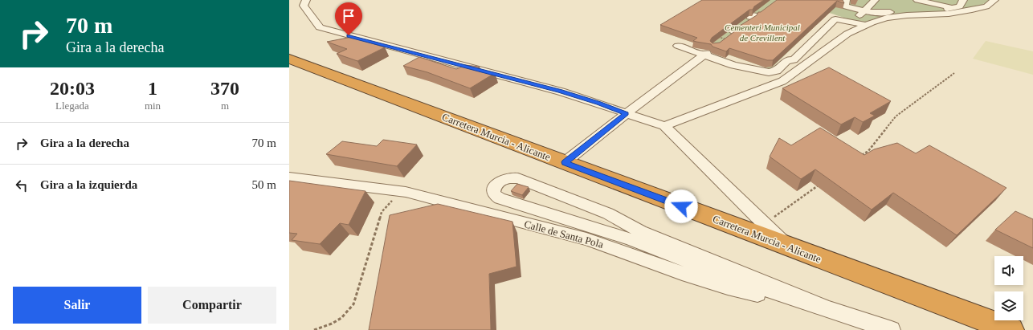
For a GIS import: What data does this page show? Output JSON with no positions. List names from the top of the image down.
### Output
{
  "streets": {
    "highway": ["Carretera Murcia - Alicante"],
    "street": ["Calle de Santa Pola"]
  },
  "parks": ["Cementeri Municipal de Crevillent"],
  "page": {
    "turn": ["70 m", "Gira a la derecha"],
    "eta": [
      "20:03",
      "Llegada",
      "1",
      "min",
      "370",
      "m"
    ],
    "list": [
      {
        "name": "Gira a la derecha",
        "value": "70 m"
      },
      {
        "name": "Gira a la izquierda",
        "value": "50 m"
      }
    ],
    "buttons": ["Salir", "Compartir"]
  }
}
